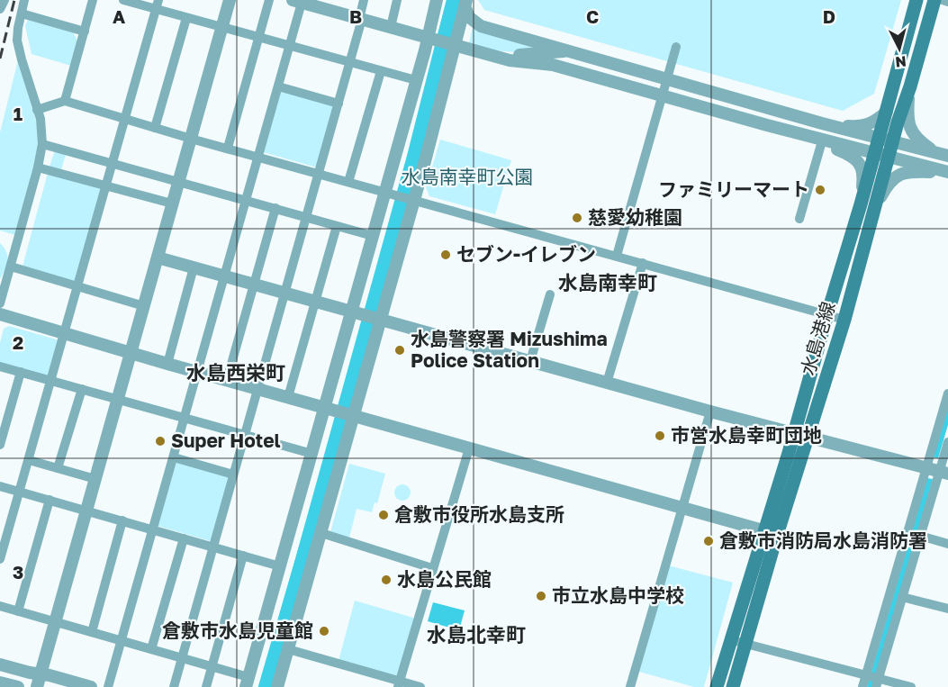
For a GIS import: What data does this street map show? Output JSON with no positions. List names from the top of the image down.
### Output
{
  "streets": {
    "main road": ["水島港線"]
  },
  "districts": ["水島南幸町", "水島西栄町", "水島北幸町"],
  "parks": ["水島南幸町公園"],
  "places": [
    "ファミリーマート",
    "慈愛幼稚園",
    "セブン-イレブン",
    "水島警察署 Mizushima Police Station",
    "市営水島幸町団地",
    "Super Hotel",
    "倉敷市役所水島支所",
    "倉敷市消防局水島消防署",
    "水島公民館",
    "市立水島中学校",
    "倉敷市水島児童館"
  ],
  "north": "bottom",
  "grid": {
    "columns": [
      "A",
      "B",
      "C",
      "D"
    ],
    "rows": ["1", "2", "3"]
  }
}
